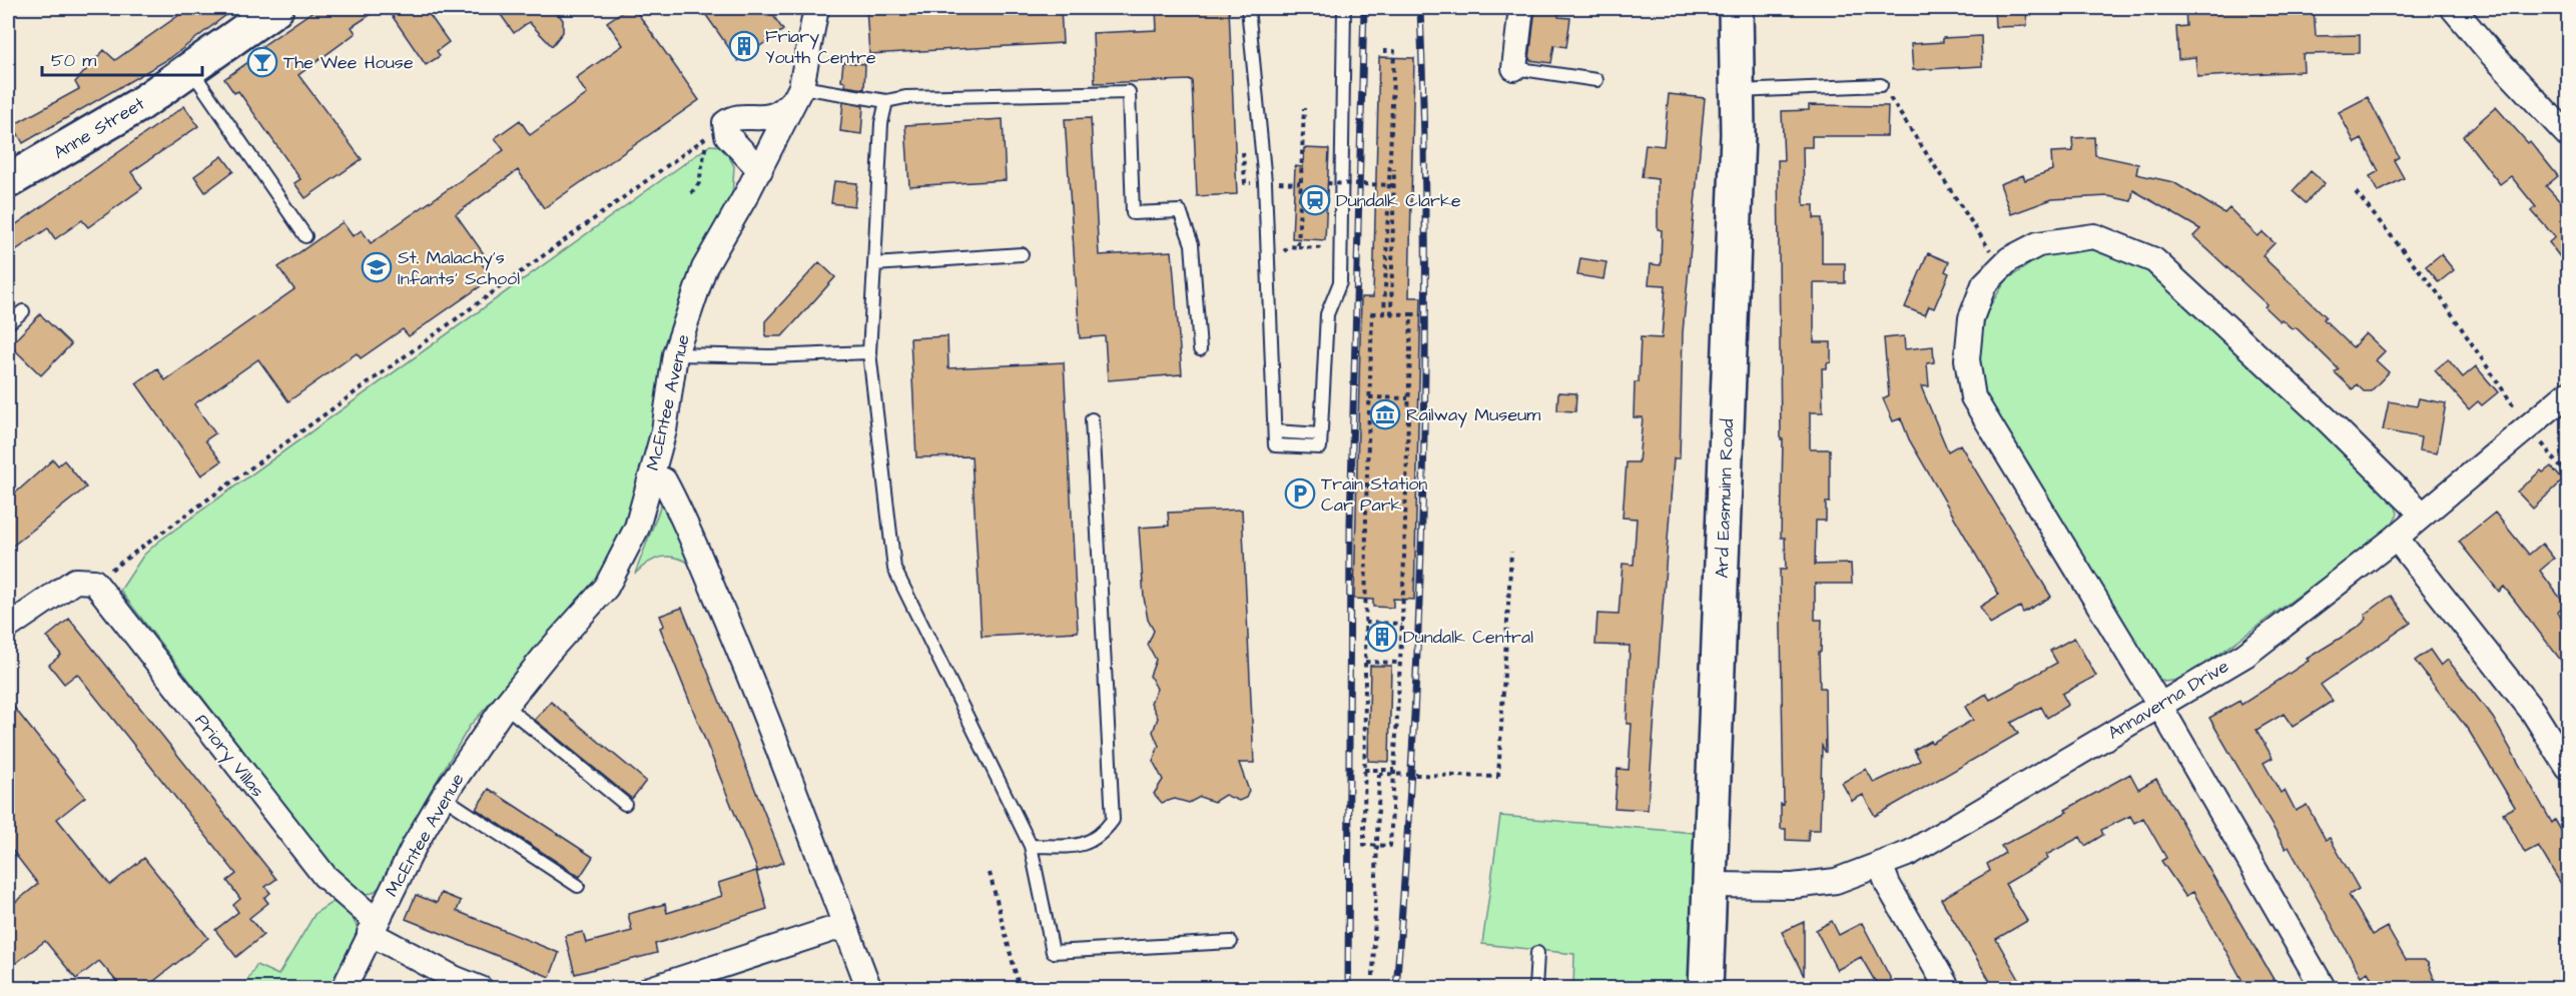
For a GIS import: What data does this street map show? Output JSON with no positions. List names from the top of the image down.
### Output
{
  "streets": {
    "street": [
      "Anne Street",
      "McEntee Avenue",
      "Ard Easmuinn Road",
      "Annaverna Drive",
      "Priory Villas"
    ]
  },
  "crossings": [
    ["McEntee Avenue", "Priory Villas"],
    ["Ard Easmuinn Road", "Annaverna Drive"]
  ],
  "places": {
    "building": ["Friary Youth Centre", "Dundalk Central"],
    "bar": ["The Wee House"],
    "station": ["Dundalk Clarke"],
    "school or university": ["St. Malachy's Infants' School"],
    "museum": ["Railway Museum"],
    "parking": ["Train Station Car Park"]
  },
  "scale_bar": "50 m"
}
